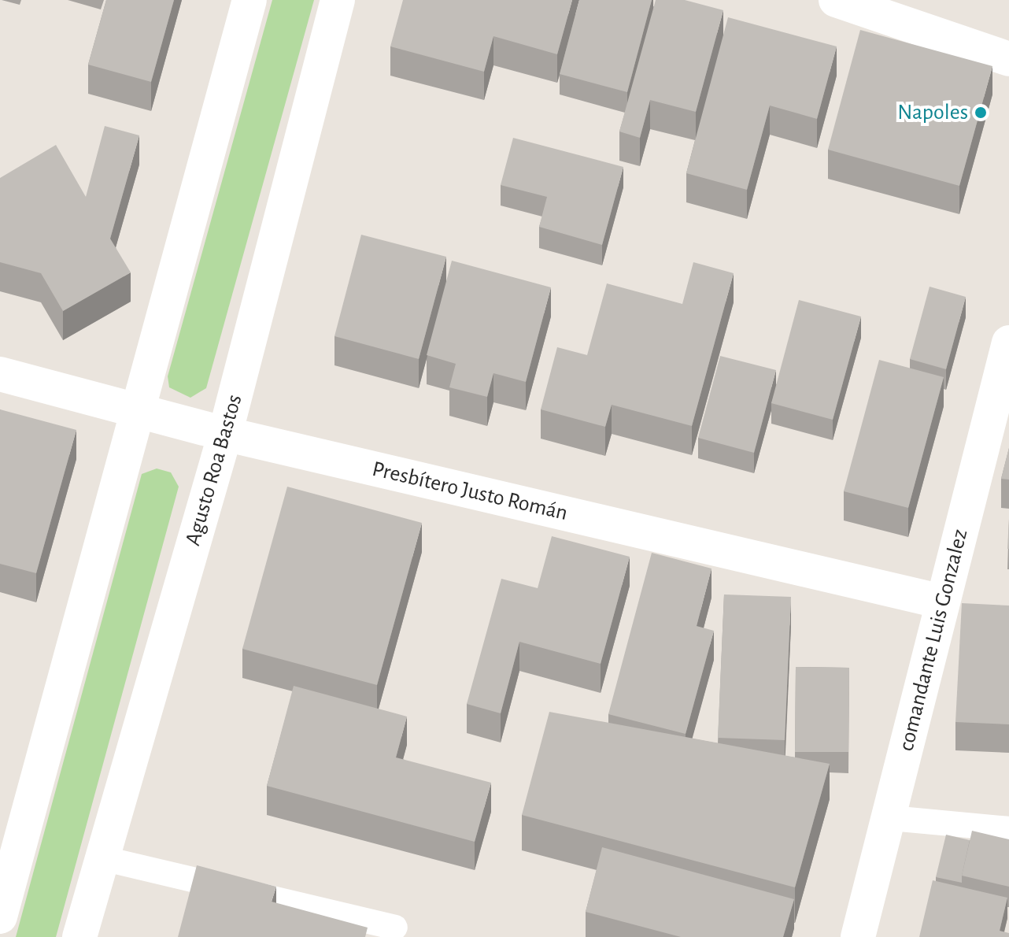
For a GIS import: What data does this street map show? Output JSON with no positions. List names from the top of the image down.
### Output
{
  "streets": {
    "street": ["Agusto Roa Bastos", "Presbítero Justo Román", "comandante Luis Gonzalez"]
  },
  "crossings": [
    ["Agusto Roa Bastos", "Presbítero Justo Román"],
    ["Presbítero Justo Román", "comandante Luis Gonzalez"]
  ],
  "places": ["Napoles"]
}
